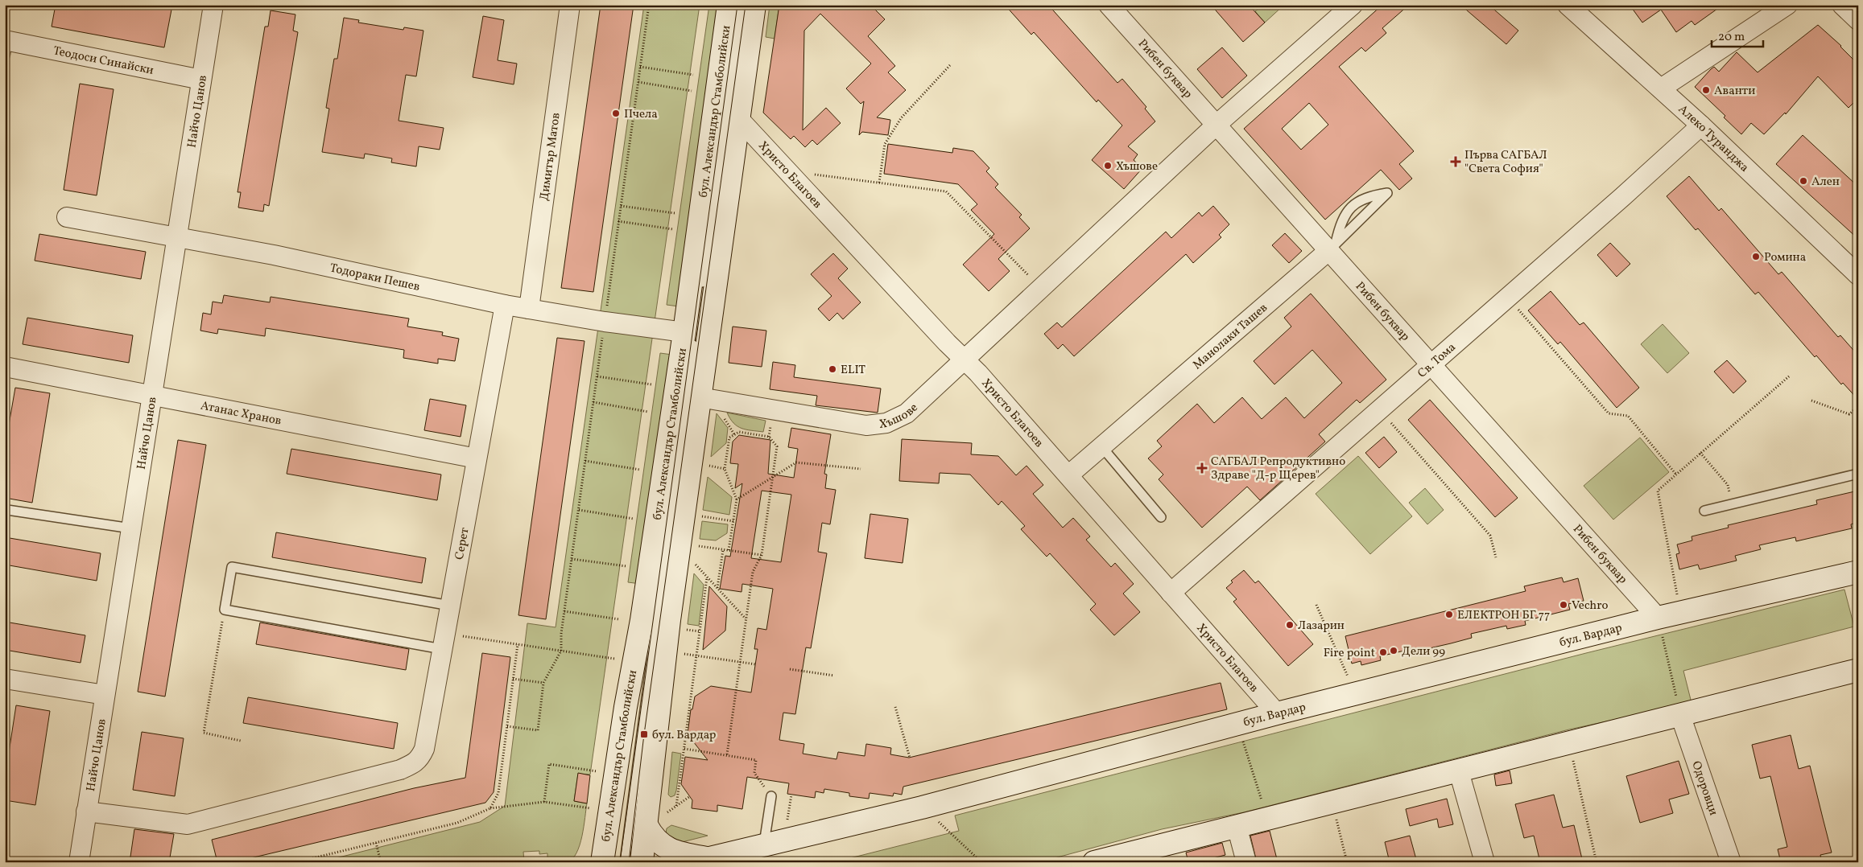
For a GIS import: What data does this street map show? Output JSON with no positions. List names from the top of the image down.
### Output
{
  "streets": {
    "street": [
      "Теодоси Синайски",
      "Рибен буквар",
      "Найчо Цанов",
      "бул. Александър Стамболийски",
      "Алеко Туранджа",
      "Димитър Матов",
      "Христо Благоев",
      "Тодораки Пешев",
      "Манолаки Ташев",
      "Св. Тома",
      "Атанас Хранов",
      "Хъшове",
      "Серет",
      "бул. Вардар",
      "Одоровци"
    ]
  },
  "crossings": [
    ["Теодоси Синайски", "Найчо Цанов"],
    ["Рибен буквар", "Манолаки Ташев"],
    ["Рибен буквар", "Св. Тома"],
    ["Рибен буквар", "Хъшове"],
    ["Рибен буквар", "бул. Вардар"],
    ["Найчо Цанов", "Тодораки Пешев"],
    ["Найчо Цанов", "Атанас Хранов"],
    ["Найчо Цанов", "Серет"],
    ["бул. Александър Стамболийски", "Христо Благоев"],
    ["бул. Александър Стамболийски", "Тодораки Пешев"],
    ["бул. Александър Стамболийски", "Хъшове"],
    ["Алеко Туранджа", "Св. Тома"],
    ["Димитър Матов", "Тодораки Пешев"],
    ["Христо Благоев", "Манолаки Ташев"],
    ["Христо Благоев", "Св. Тома"],
    ["Христо Благоев", "Хъшове"],
    ["Христо Благоев", "бул. Вардар"],
    ["Тодораки Пешев", "Серет"],
    ["Атанас Хранов", "Серет"]
  ],
  "places": {
    "other": [
      "Аванти",
      "Пчела",
      "Хъшове",
      "Ален",
      "Ромина",
      "ELIT",
      "Vechro",
      "ЕЛЕКТРОН БГ 77",
      "Лазарин",
      "Дели 99",
      "Fire point"
    ],
    "health": ["Първа САГБАЛ \"Света София\"", "САГБАЛ Репродуктивно Здраве \"Д-р Щерев\""],
    "transit": ["бул. Вардар"]
  },
  "scale_bar": "20 m"
}
